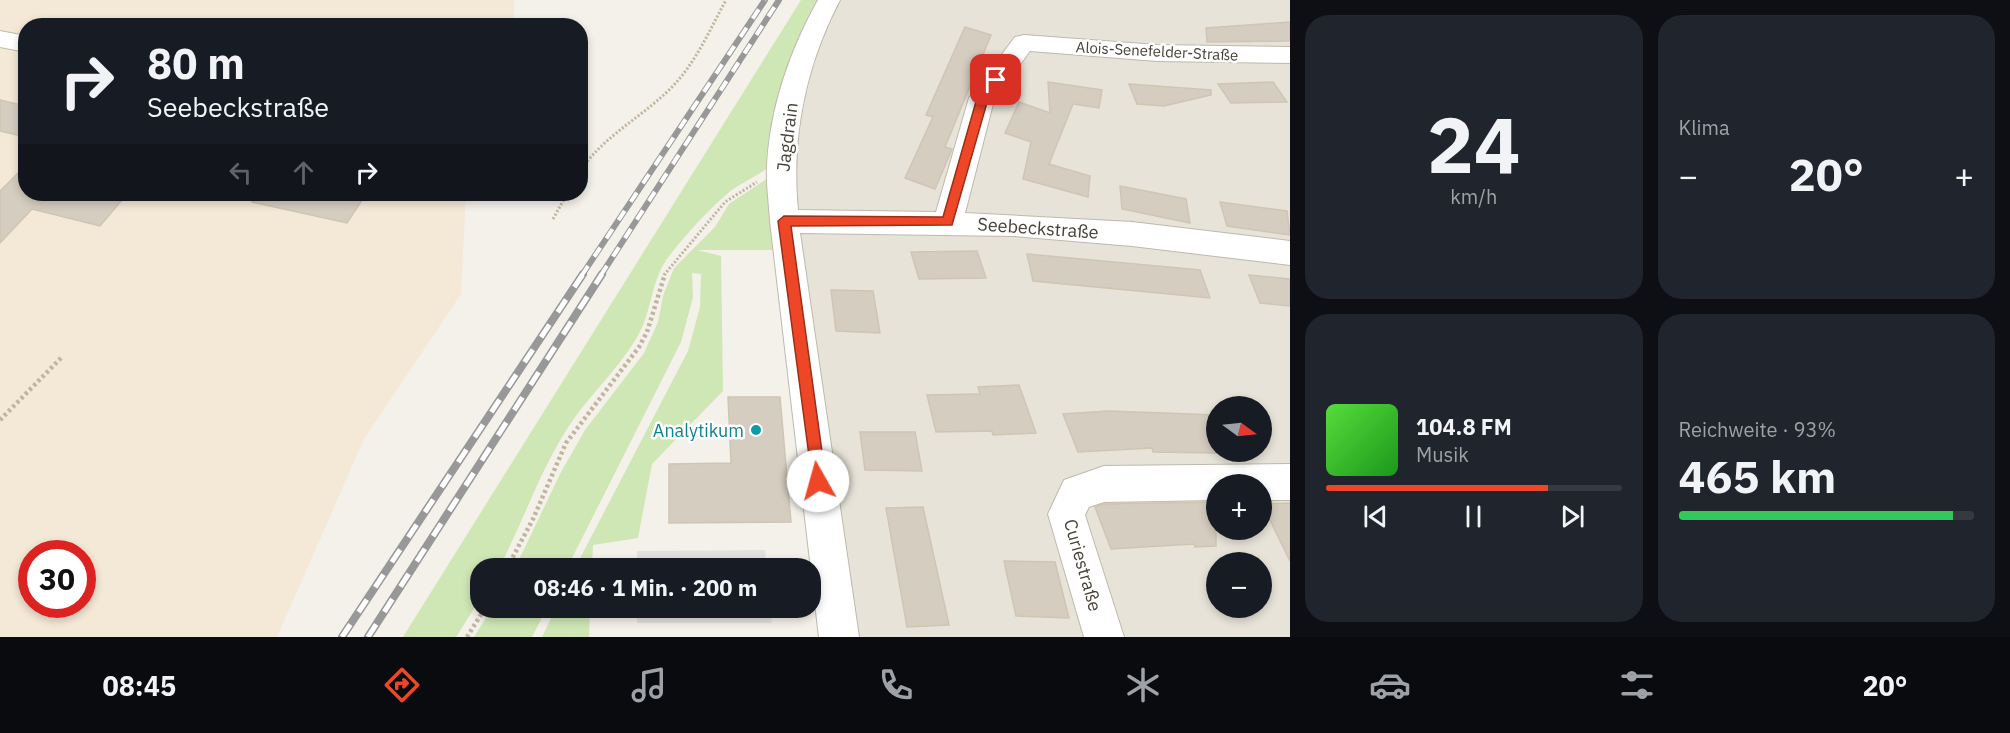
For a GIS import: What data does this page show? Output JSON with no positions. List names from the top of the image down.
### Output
{
  "streets": {
    "street": [
      "Alois-Senefelder-Straße",
      "Jagdrain",
      "Seebeckstraße",
      "Curiestraße"
    ]
  },
  "crossings": [
    ["Alois-Senefelder-Straße", "Seebeckstraße"],
    ["Jagdrain", "Seebeckstraße"]
  ],
  "places": ["Analytikum"],
  "north": "right",
  "page": {
    "tile": [
      ["24", "km/h"],
      "Klima",
      ["Reichweite · 93%", "465 km"]
    ],
    "turn": ["80 m", "Seebeckstraße"],
    "heat": ["−", "20°", "+"],
    "map_buttons": ["+", "−"],
    "song": ["104.8 FM", "Musik"],
    "limit": "30",
    "trip": "08:46 · 1 Min. · 200 m",
    "tabs": ["08:45", "20°"]
  }
}
